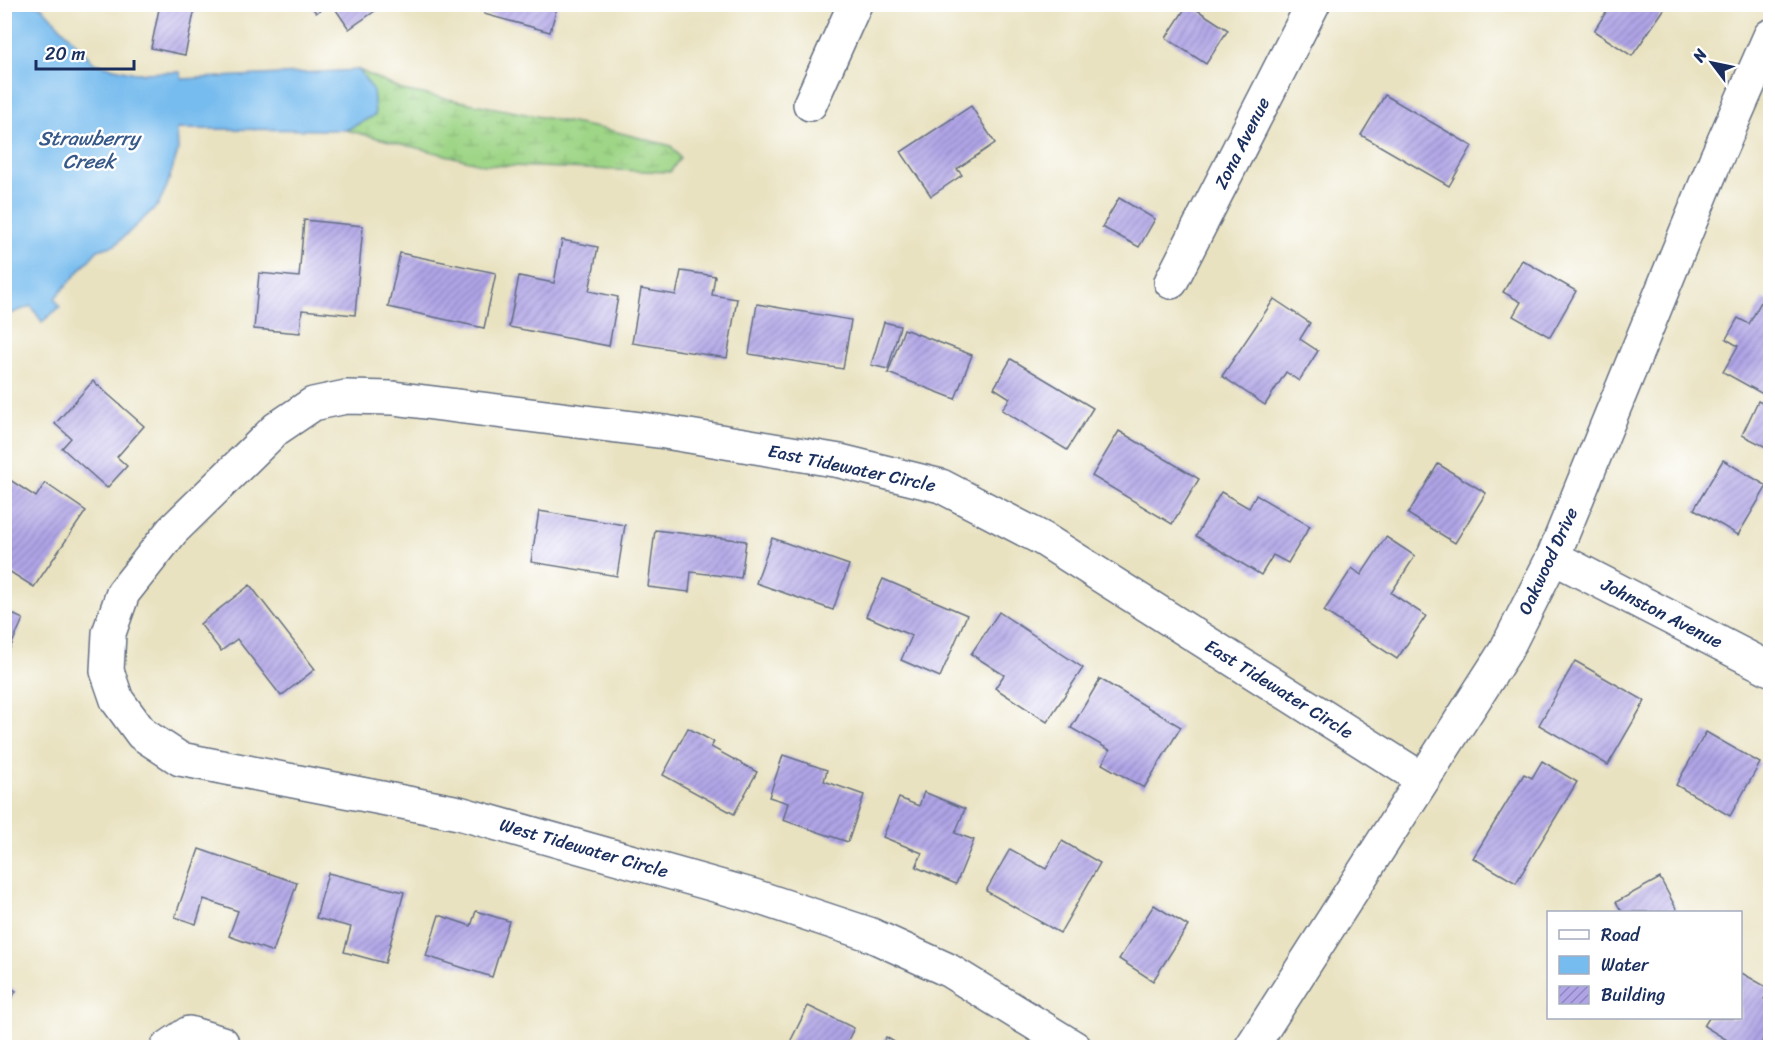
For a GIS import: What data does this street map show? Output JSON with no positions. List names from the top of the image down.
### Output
{
  "streets": {
    "street": [
      "Zona Avenue",
      "East Tidewater Circle",
      "Oakwood Drive",
      "Johnston Avenue",
      "West Tidewater Circle"
    ]
  },
  "crossings": [
    ["East Tidewater Circle", "Oakwood Drive"],
    ["East Tidewater Circle", "West Tidewater Circle"],
    ["Oakwood Drive", "Johnston Avenue"]
  ],
  "water": ["Strawberry Creek"],
  "legend": ["Road", "Water", "Building"],
  "scale_bar": "20 m",
  "north": "top left"
}
